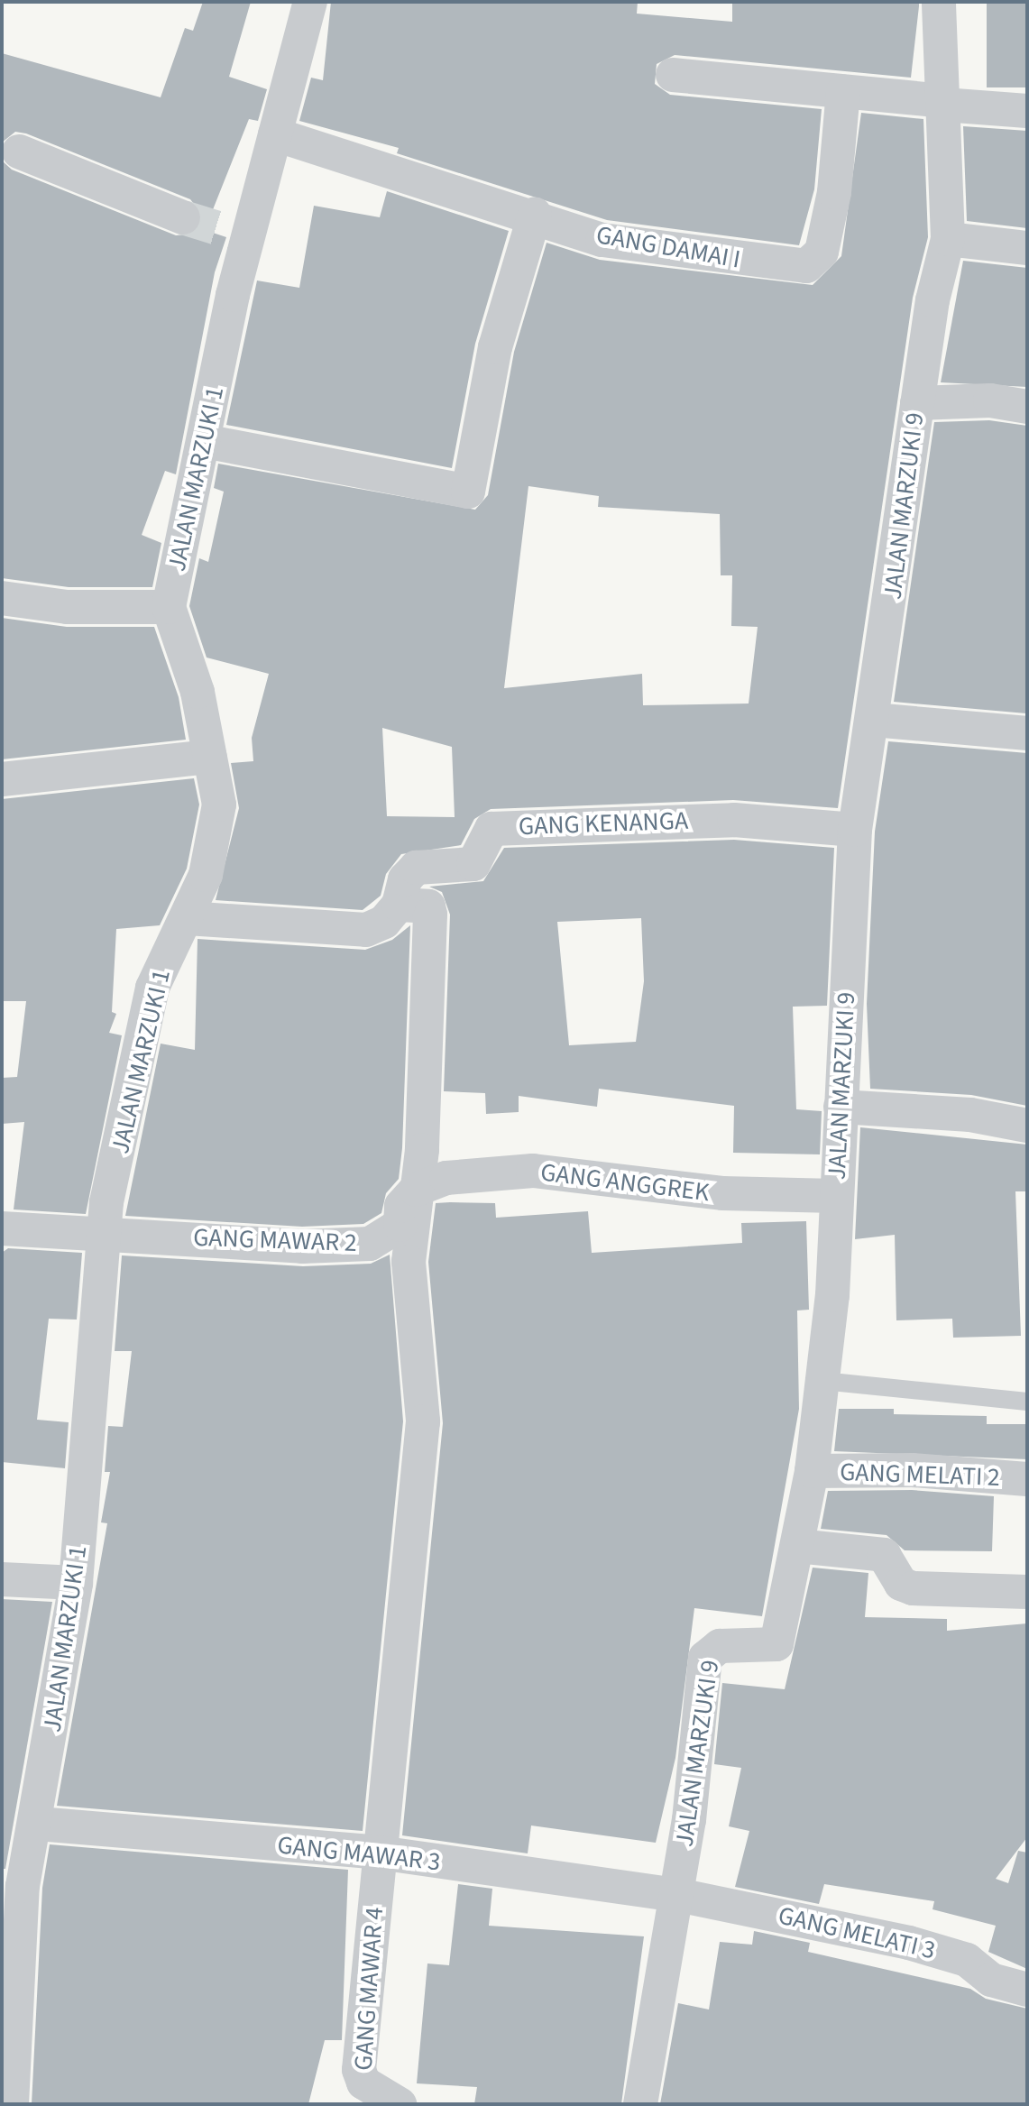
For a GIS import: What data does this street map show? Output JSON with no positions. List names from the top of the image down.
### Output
{
  "streets": {
    "street": [
      "GANG DAMAI I",
      "JALAN MARZUKI 1",
      "JALAN MARZUKI 9",
      "GANG KENANGA",
      "GANG ANGGREK",
      "GANG MAWAR 2",
      "GANG MELATI 2",
      "GANG MAWAR 3",
      "GANG MELATI 3",
      "GANG MAWAR 4"
    ]
  },
  "crossings": [
    ["GANG DAMAI I", "JALAN MARZUKI 1"],
    ["JALAN MARZUKI 1", "GANG MAWAR 2"],
    ["JALAN MARZUKI 1", "GANG MAWAR 3"],
    ["JALAN MARZUKI 9", "GANG KENANGA"],
    ["JALAN MARZUKI 9", "GANG ANGGREK"],
    ["JALAN MARZUKI 9", "GANG MELATI 2"],
    ["JALAN MARZUKI 9", "GANG MAWAR 3"],
    ["JALAN MARZUKI 9", "GANG MELATI 3"],
    ["GANG KENANGA", "GANG MAWAR 4"],
    ["GANG ANGGREK", "GANG MAWAR 2"],
    ["GANG ANGGREK", "GANG MAWAR 4"],
    ["GANG MAWAR 2", "GANG MAWAR 4"],
    ["GANG MAWAR 3", "GANG MELATI 3"],
    ["GANG MAWAR 3", "GANG MAWAR 4"]
  ]
}
